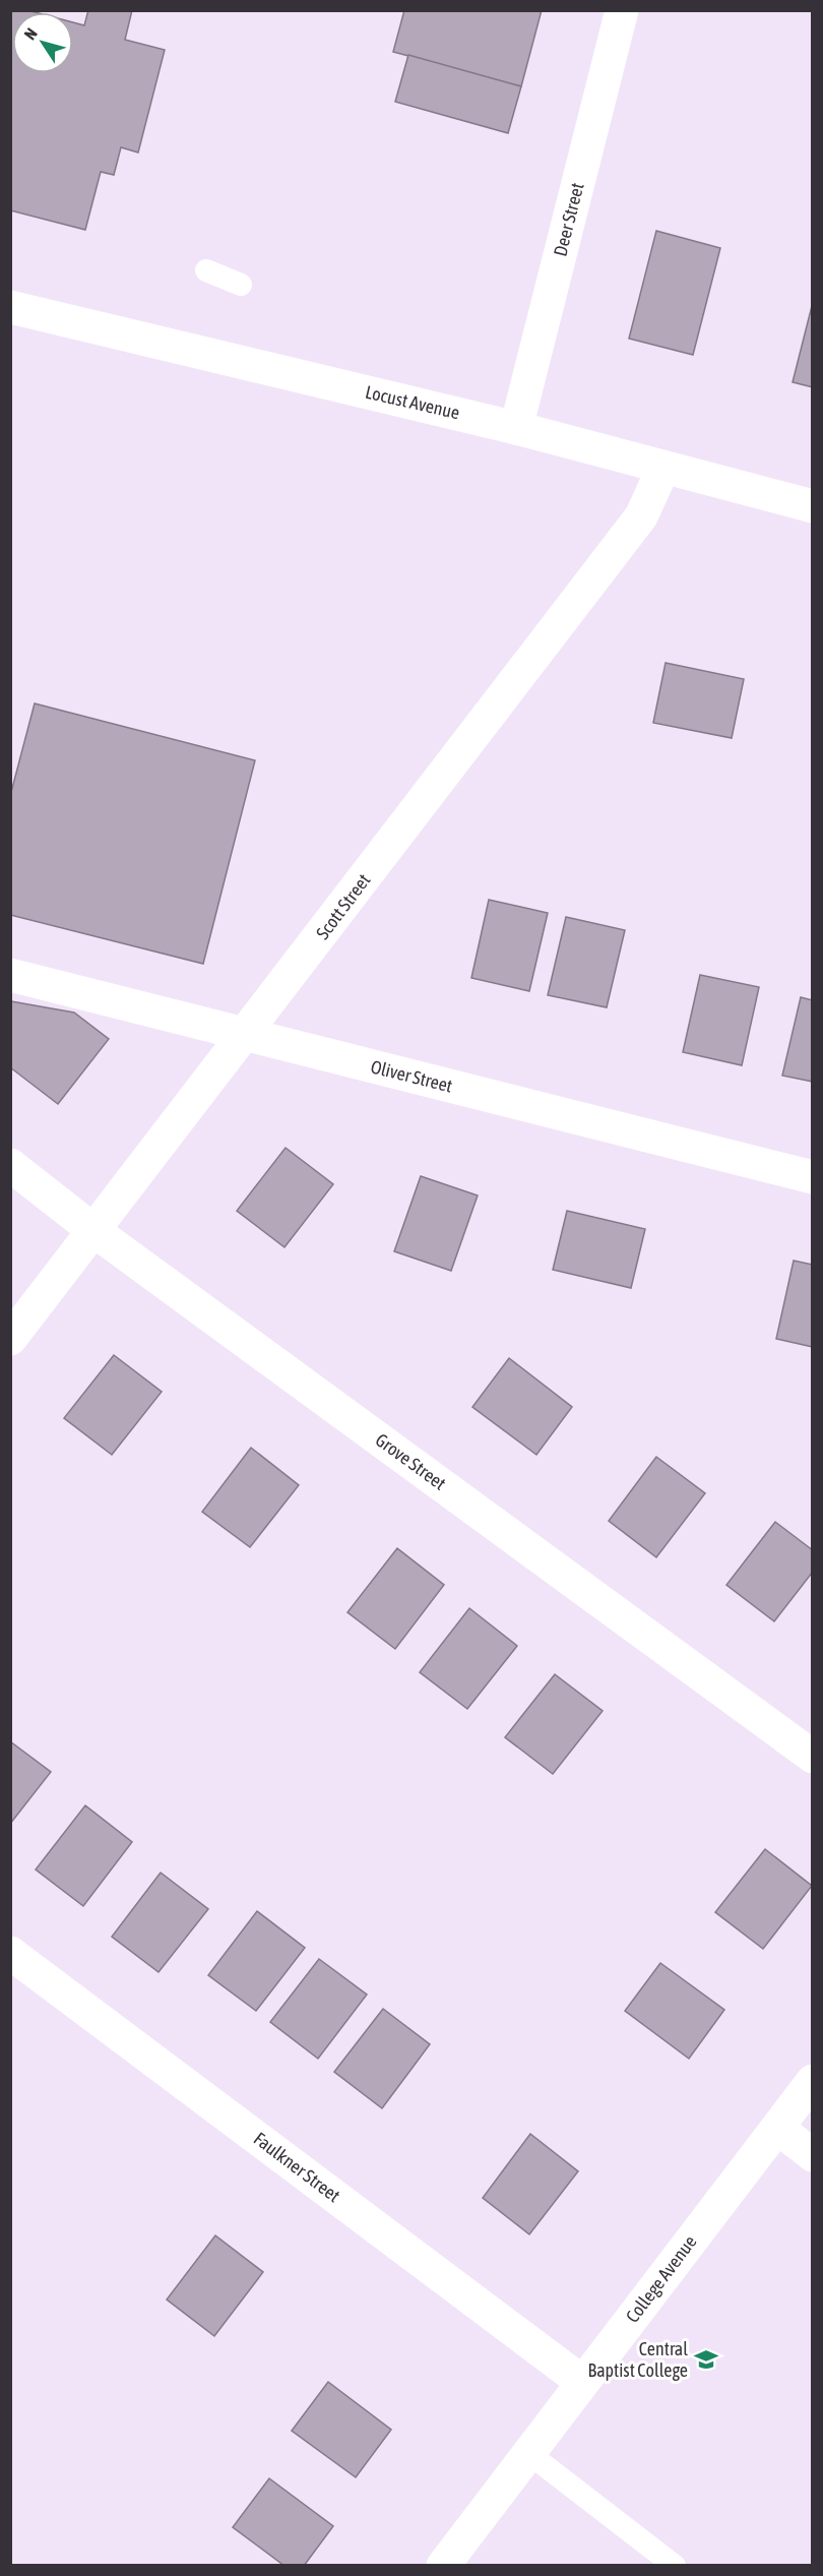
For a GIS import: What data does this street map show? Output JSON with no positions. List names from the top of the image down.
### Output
{
  "streets": {
    "street": [
      "Deer Street",
      "Locust Avenue",
      "Scott Street",
      "Oliver Street",
      "Grove Street",
      "Faulkner Street",
      "College Avenue"
    ]
  },
  "crossings": [
    ["Deer Street", "Locust Avenue"],
    ["Locust Avenue", "Scott Street"],
    ["Scott Street", "Oliver Street"],
    ["Scott Street", "Grove Street"],
    ["Faulkner Street", "College Avenue"]
  ],
  "places": {
    "school or university": ["Central Baptist College"]
  },
  "north": "top left"
}
